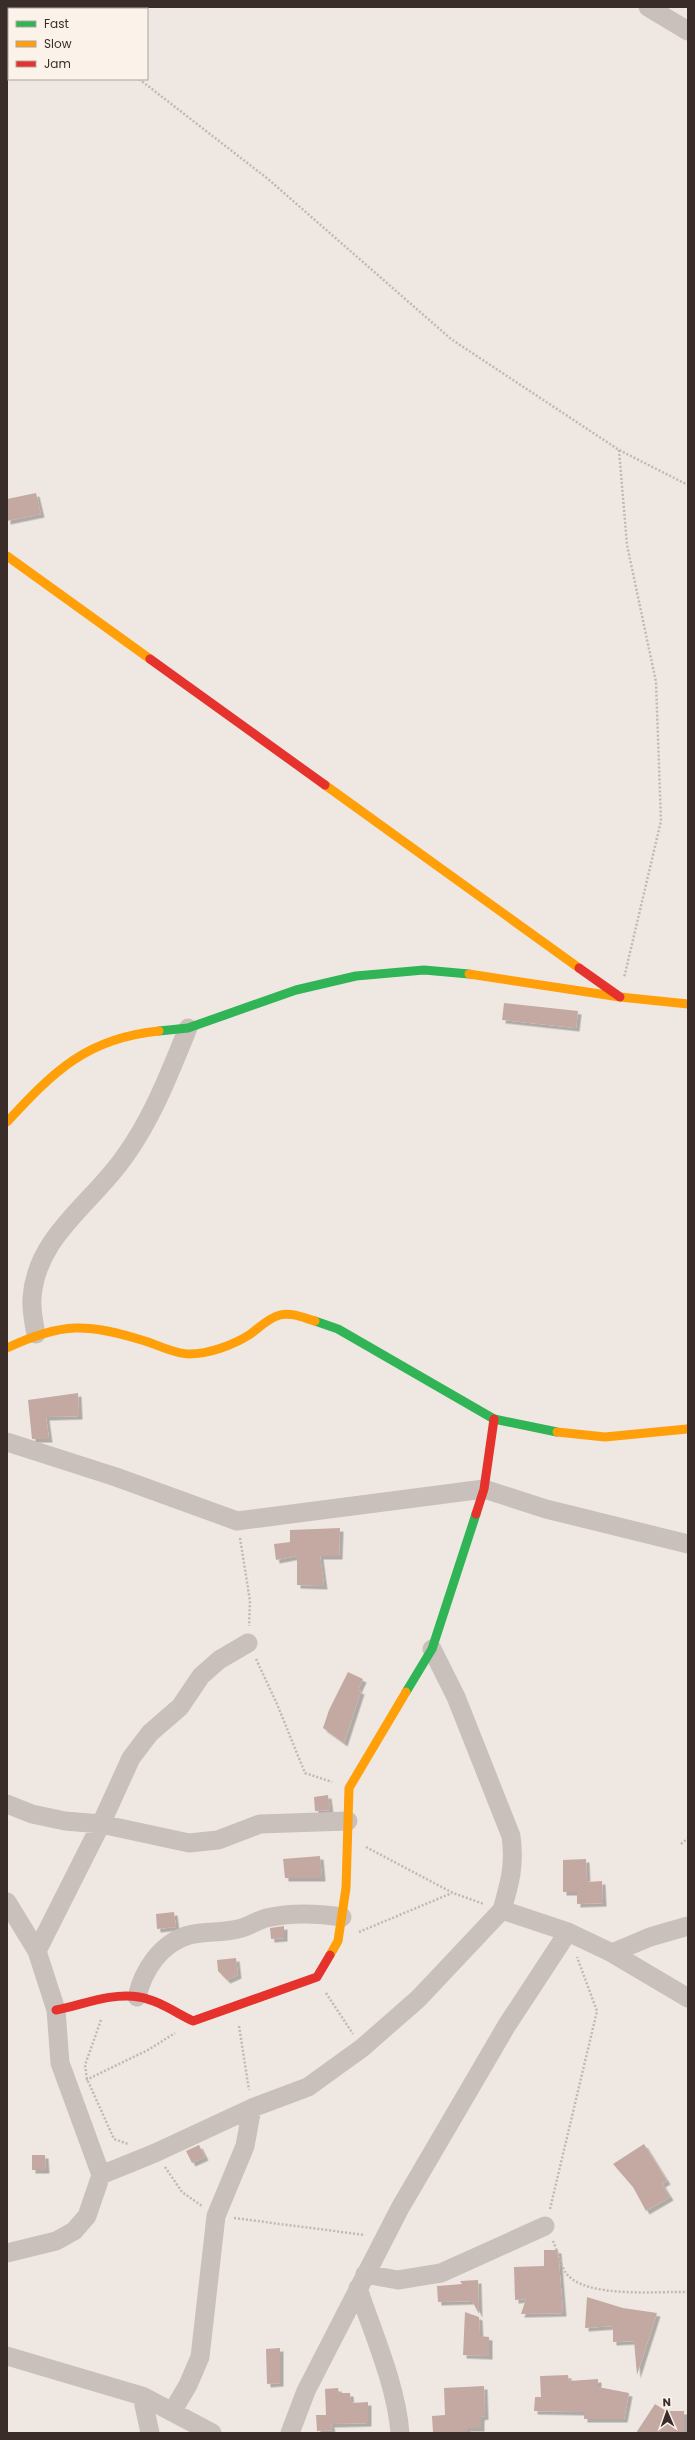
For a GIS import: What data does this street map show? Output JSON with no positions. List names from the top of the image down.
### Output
{
  "legend": ["Fast", "Slow", "Jam"],
  "north": "top"
}
